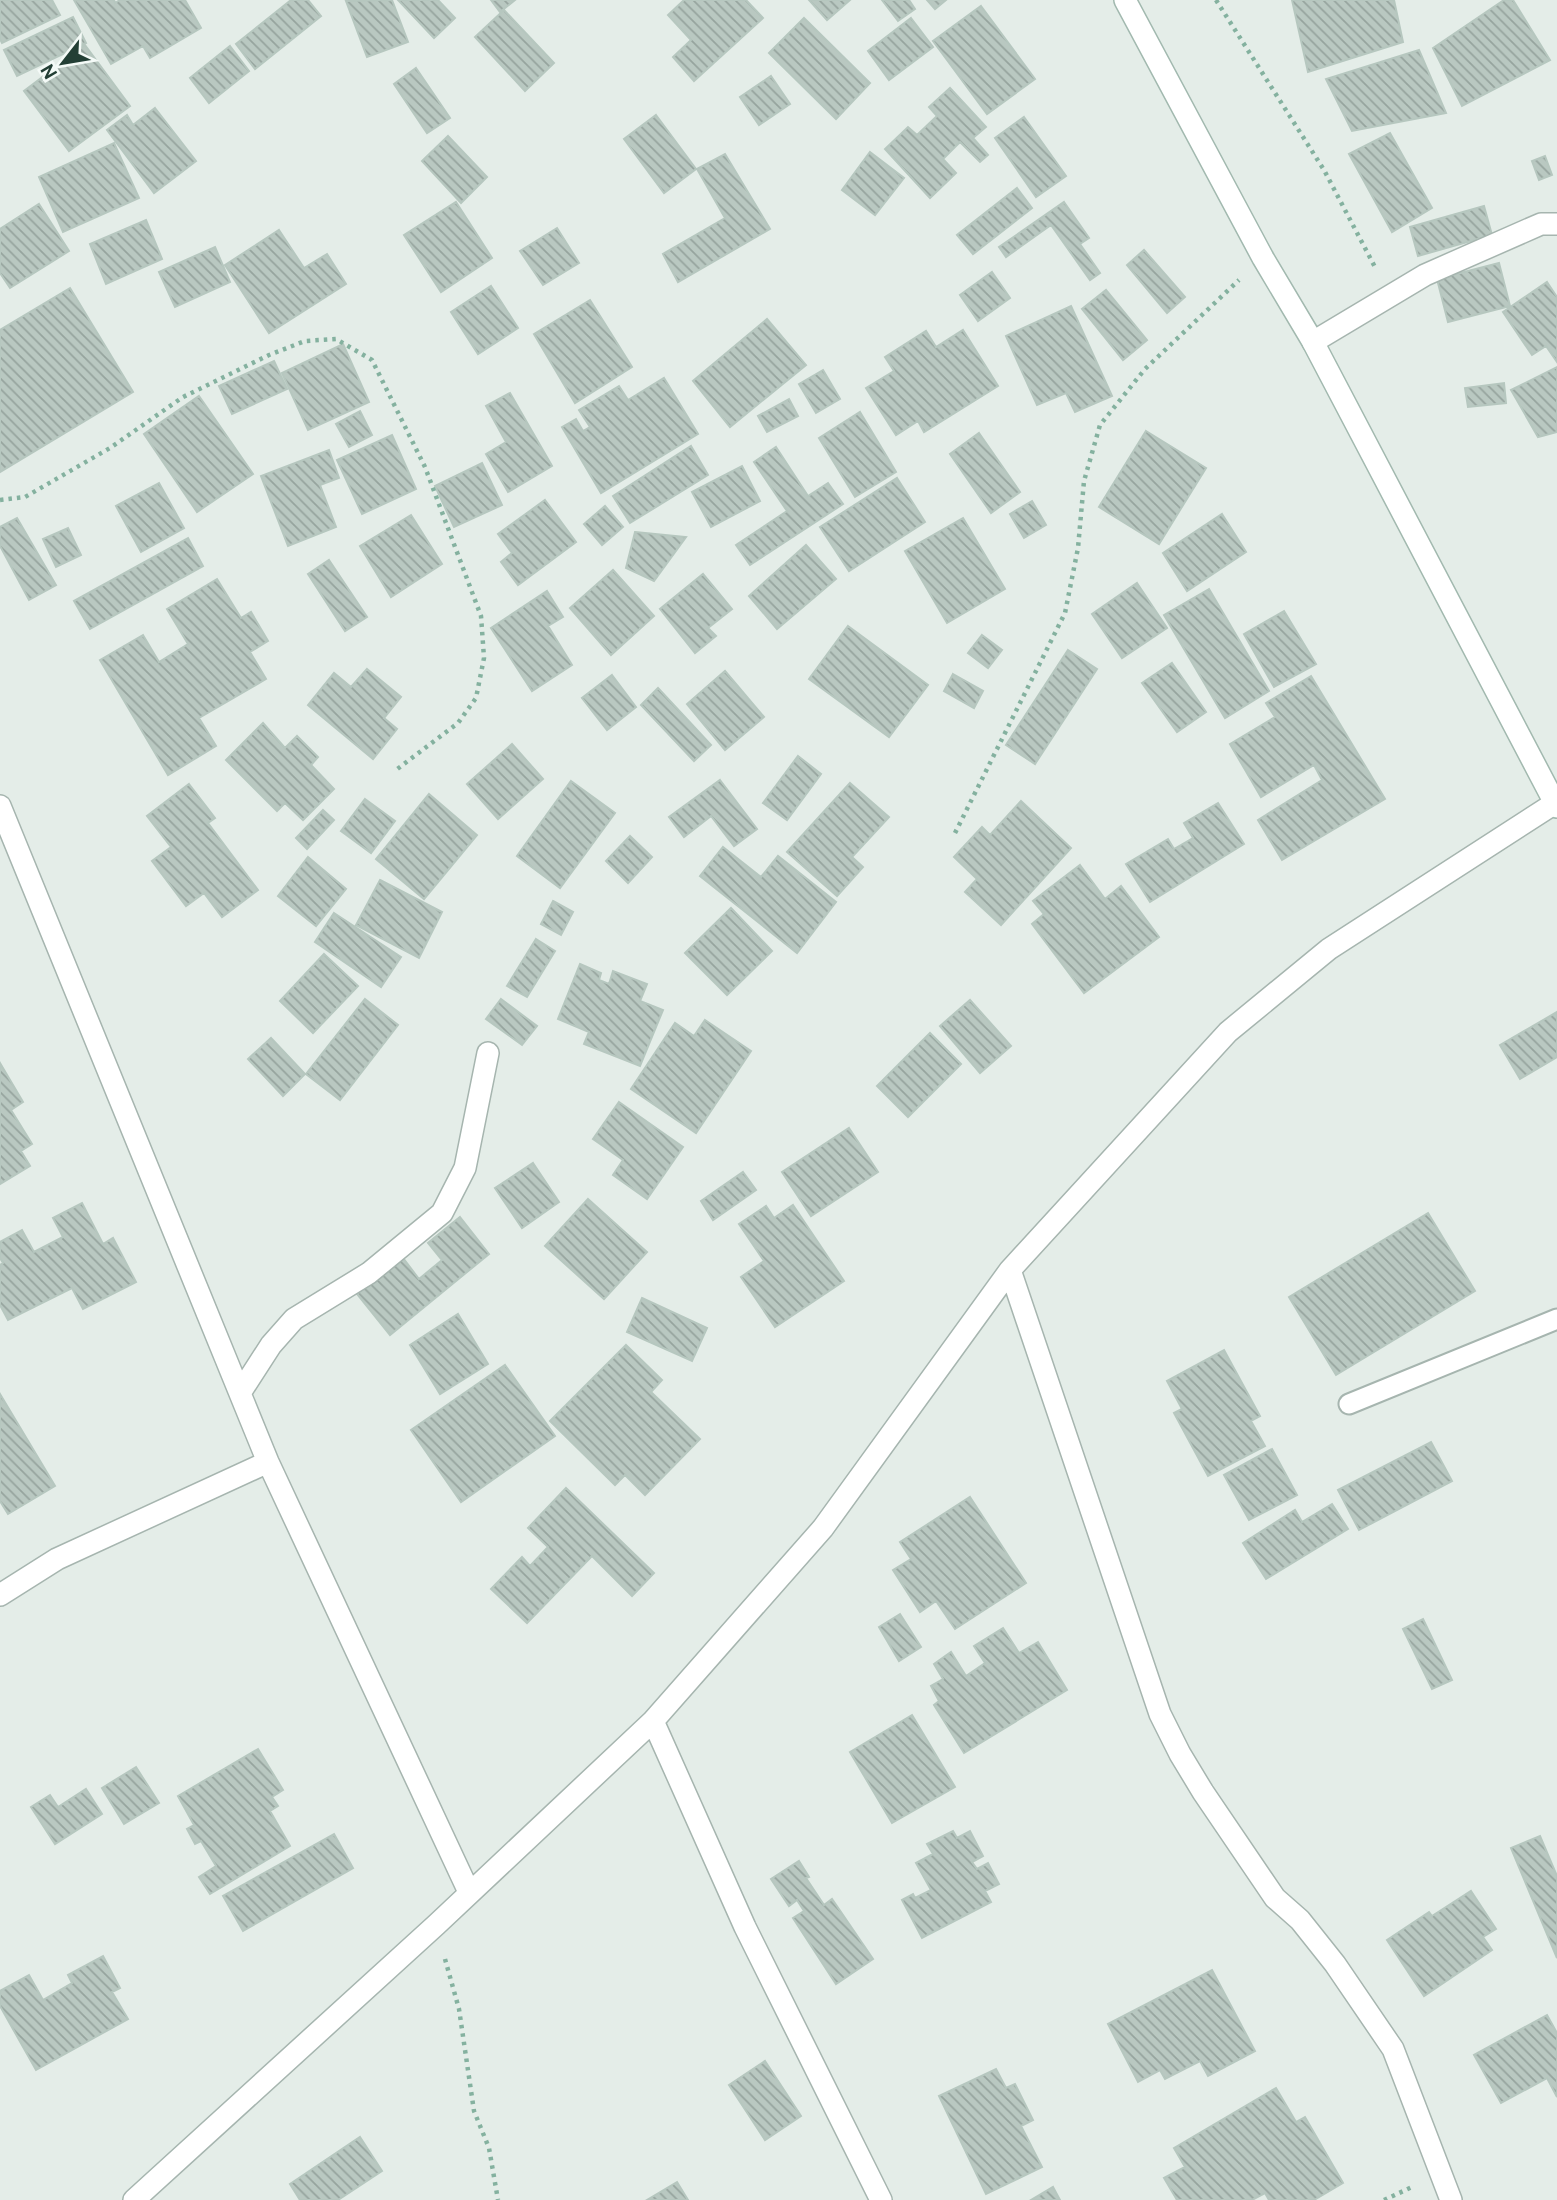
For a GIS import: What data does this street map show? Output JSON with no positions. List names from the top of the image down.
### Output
{
  "north": "bottom left"
}
